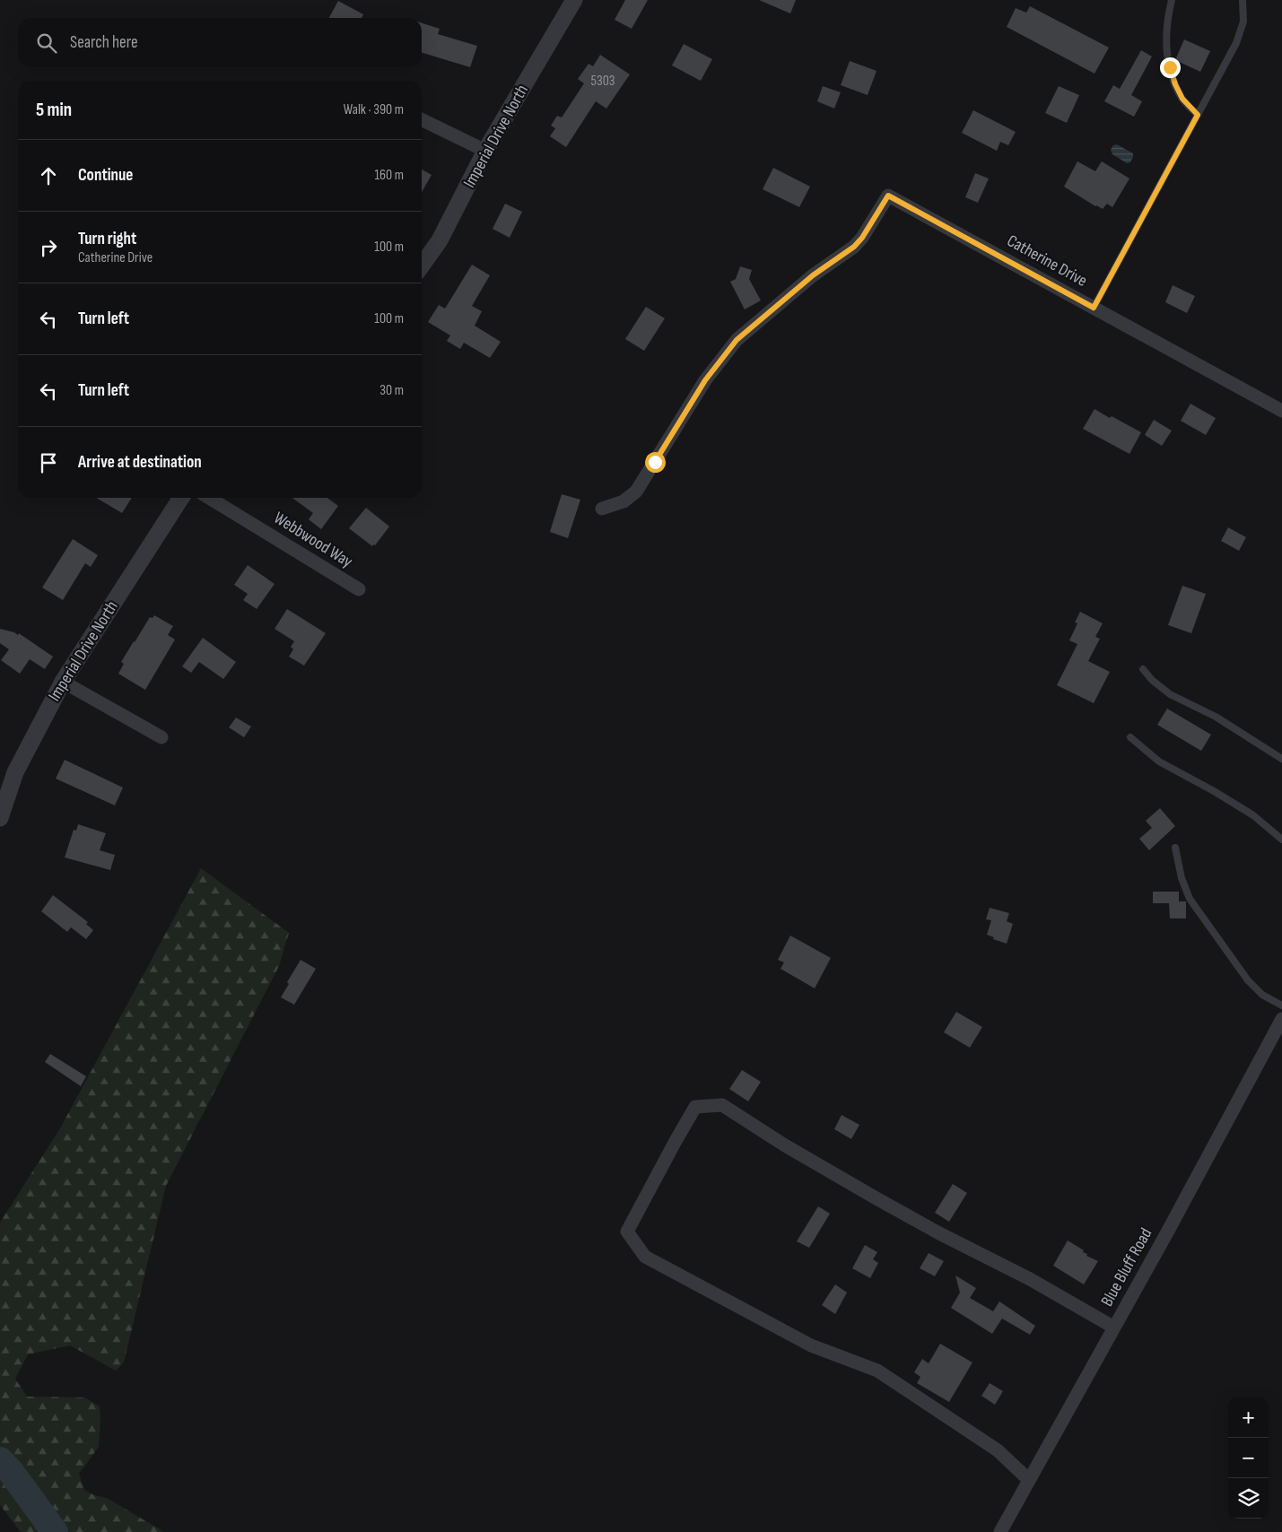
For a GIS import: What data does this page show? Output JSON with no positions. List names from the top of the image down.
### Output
{
  "streets": {
    "street": [
      "Imperial Drive North",
      "Catherine Drive",
      "Webbwood Way",
      "Blue Bluff Road"
    ]
  },
  "house_numbers": ["5303"],
  "page": {
    "search": "Search here",
    "heading": ["5 min", "Walk · 390 m"],
    "list": [
      ["Continue", "160 m"],
      ["Turn right", "Catherine Drive", "100 m"],
      ["Turn left", "100 m"],
      ["Turn left", "30 m"],
      "Arrive at destination"
    ],
    "map_buttons": ["+", "−"]
  }
}
